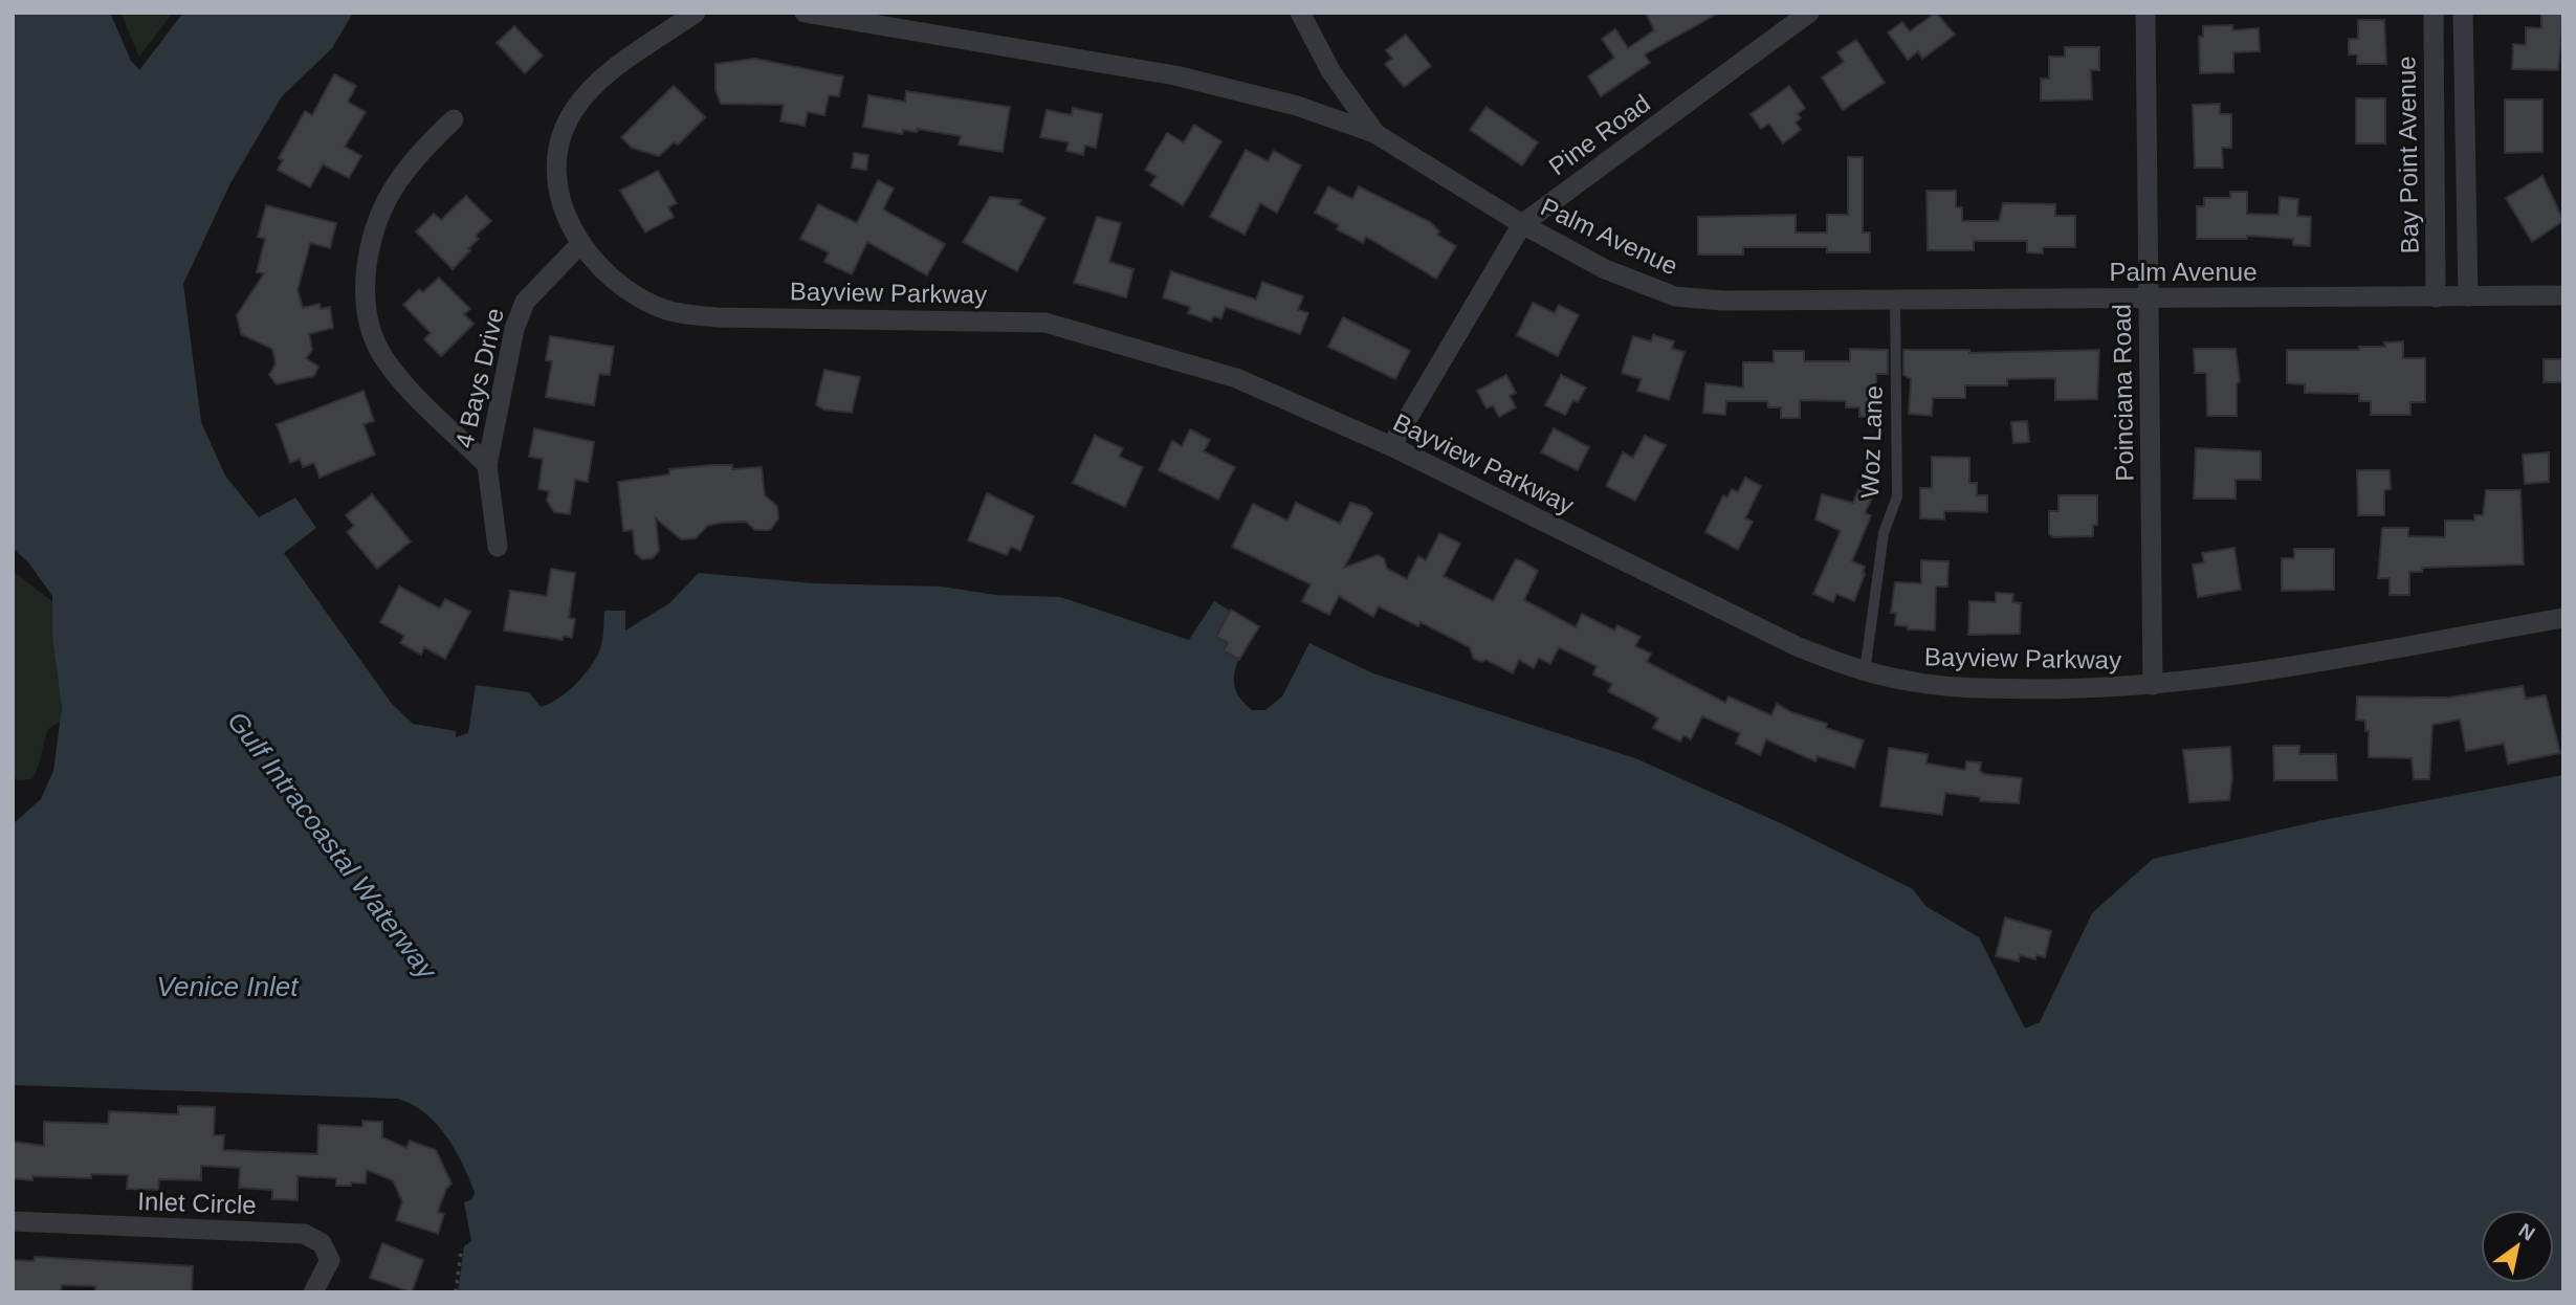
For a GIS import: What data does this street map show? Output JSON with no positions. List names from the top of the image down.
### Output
{
  "streets": {
    "street": [
      "Pine Road",
      "Bay Point Avenue",
      "Palm Avenue",
      "Bayview Parkway",
      "4 Bays Drive",
      "Poinciana Road",
      "Inlet Circle"
    ],
    "lane": ["Woz Lane"]
  },
  "crossings": [
    ["Pine Road", "Palm Avenue"],
    ["Pine Road", "Bayview Parkway"],
    ["Bay Point Avenue", "Palm Avenue"],
    ["Palm Avenue", "Poinciana Road"],
    ["Palm Avenue", "Woz Lane"],
    ["Bayview Parkway", "4 Bays Drive"],
    ["Bayview Parkway", "Poinciana Road"],
    ["Bayview Parkway", "Woz Lane"]
  ],
  "water": ["Gulf Intracoastal Waterway", "Venice Inlet"],
  "north": "top right"
}
